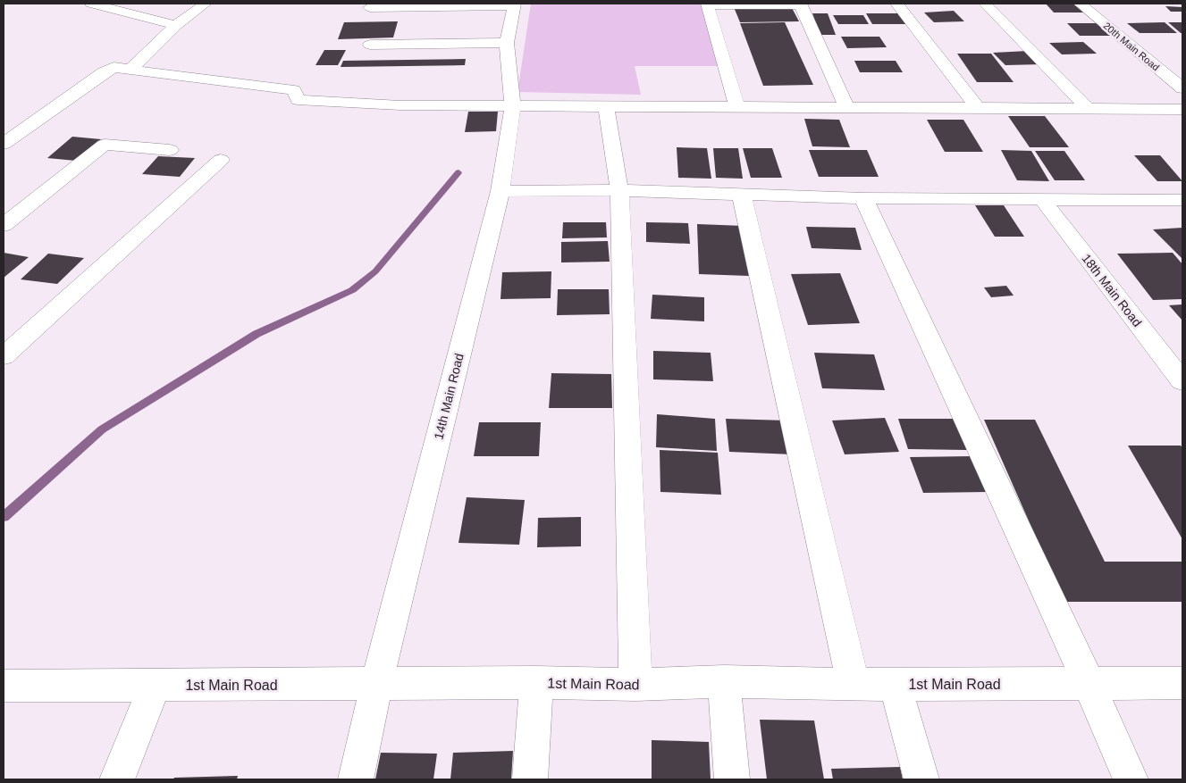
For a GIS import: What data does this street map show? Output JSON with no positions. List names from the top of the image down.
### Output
{
  "streets": {
    "street": [
      "20th Main Road",
      "18th Main Road",
      "14th Main Road",
      "1st Main Road"
    ]
  },
  "crossings": [
    ["14th Main Road", "1st Main Road"]
  ]
}
